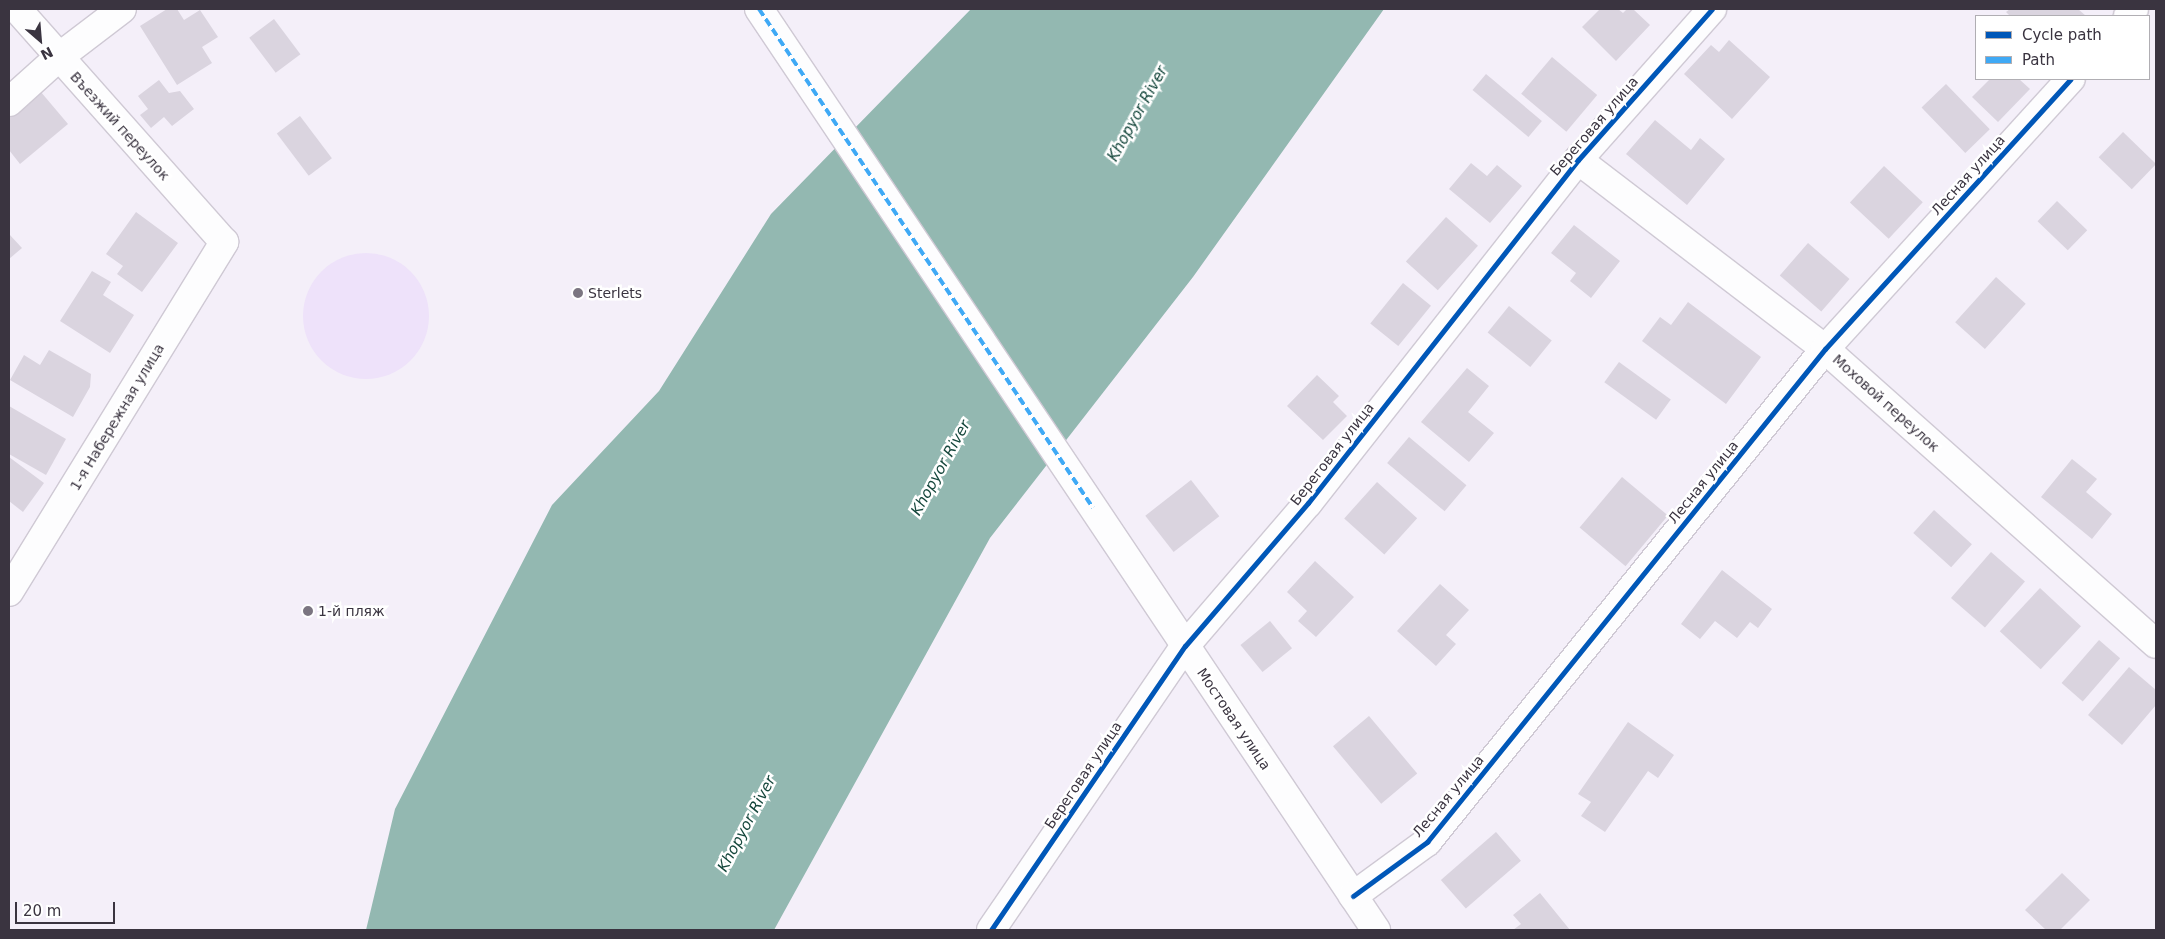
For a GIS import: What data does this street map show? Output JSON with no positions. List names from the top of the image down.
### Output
{
  "streets": {
    "street": [
      "Въезжий переулок",
      "Береговая улица",
      "Лесная улица",
      "Моховой переулок",
      "1-я Набережная улица",
      "Мостовая улица"
    ]
  },
  "crossings": [
    ["Въезжий переулок", "1-я Набережная улица"],
    ["Береговая улица", "Моховой переулок"],
    ["Береговая улица", "Мостовая улица"],
    ["Лесная улица", "Моховой переулок"],
    ["Лесная улица", "Мостовая улица"]
  ],
  "water": ["Khopyor River"],
  "places": ["Sterlets", "1-й пляж"],
  "legend": ["Cycle path", "Path"],
  "scale_bar": "20 m",
  "north": "bottom right"
}
